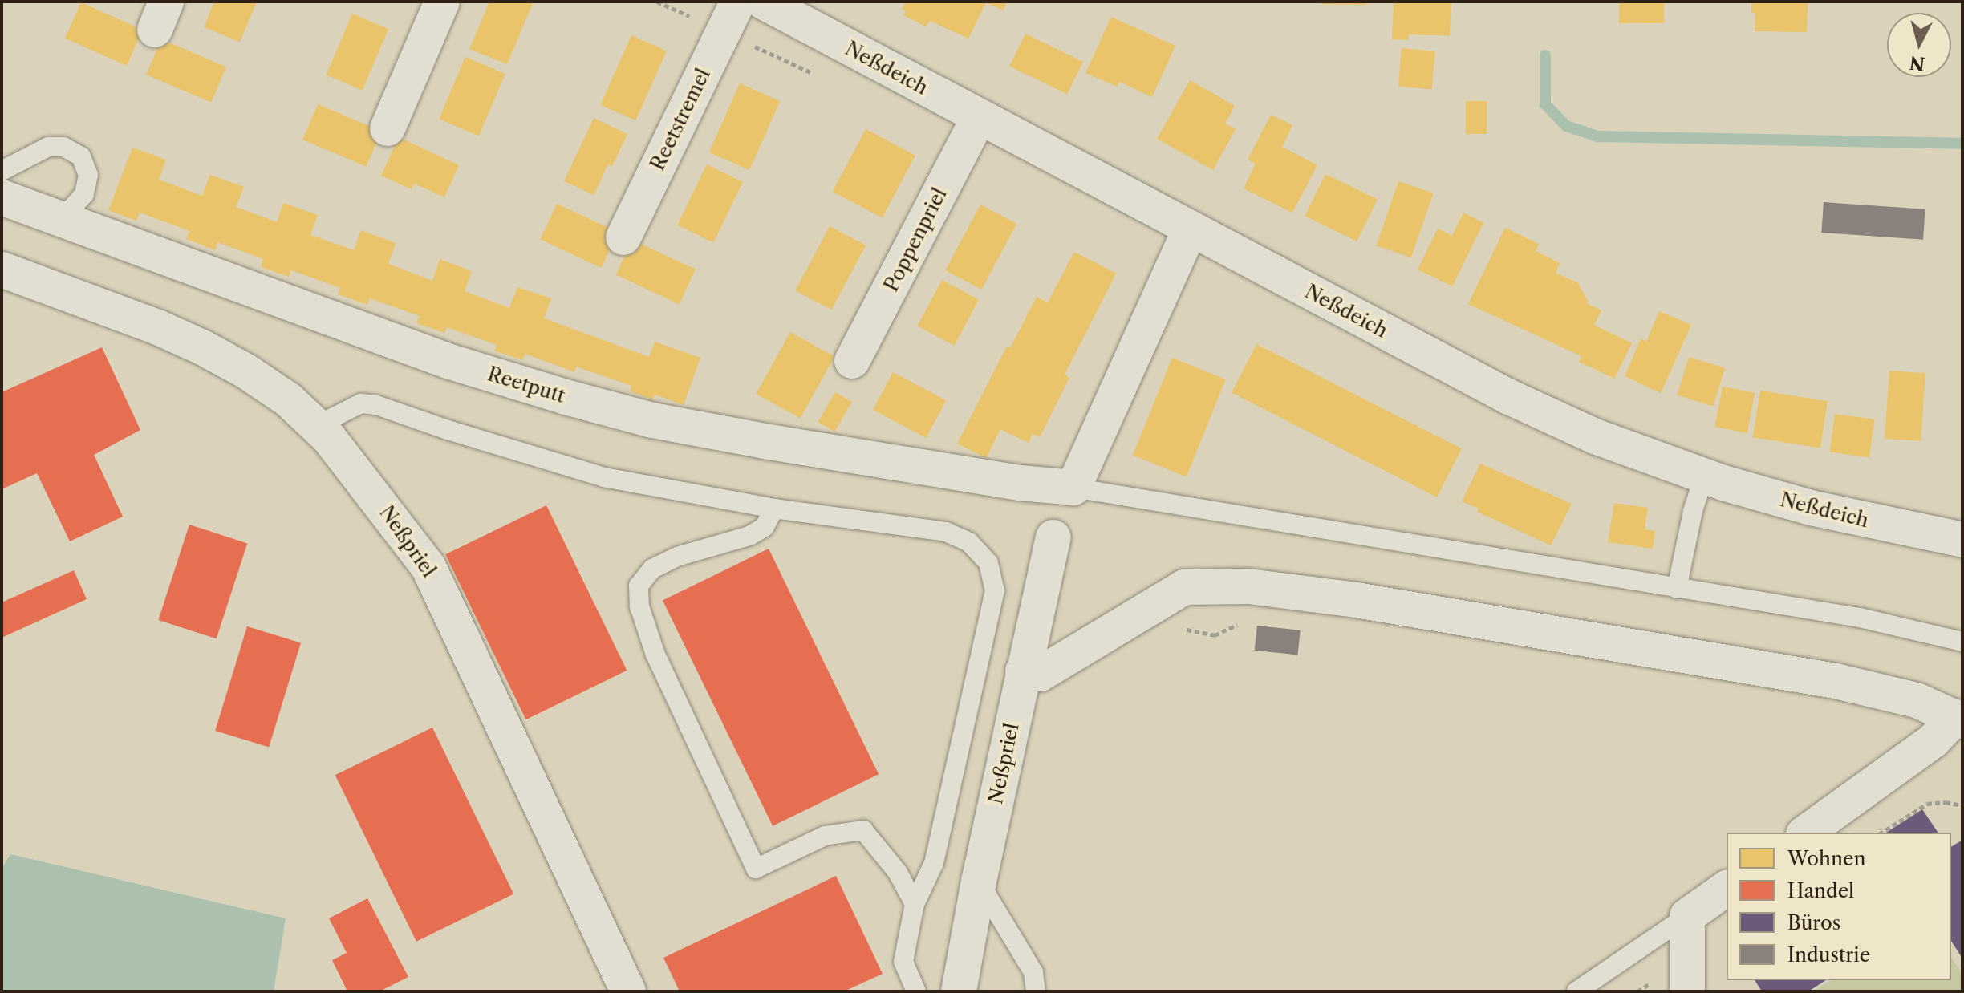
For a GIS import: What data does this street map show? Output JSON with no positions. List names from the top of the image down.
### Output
{
  "streets": {
    "street": [
      "Neßdeich",
      "Reetstremel",
      "Poppenpriel",
      "Reetputt",
      "Neßpriel"
    ]
  },
  "crossings": [
    ["Neßdeich", "Poppenpriel"]
  ],
  "legend": [
    "Wohnen",
    "Handel",
    "Büros",
    "Industrie"
  ],
  "north": "bottom"
}
